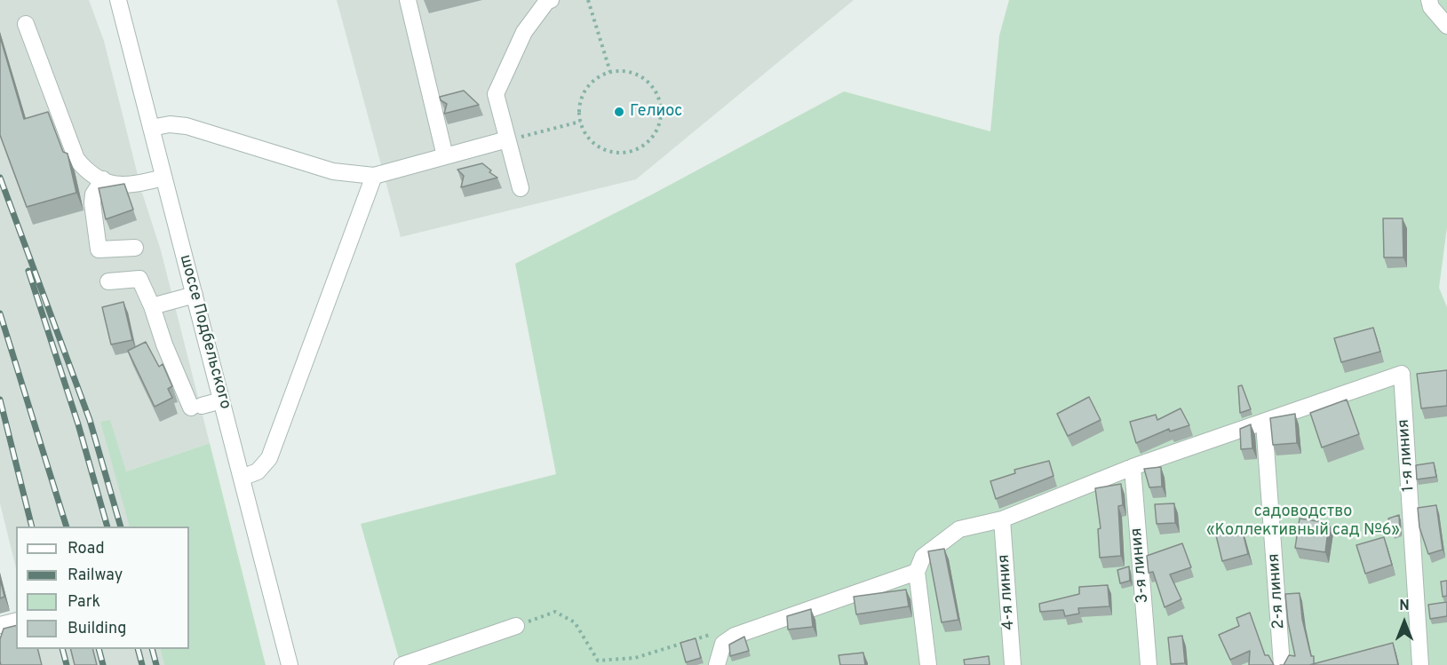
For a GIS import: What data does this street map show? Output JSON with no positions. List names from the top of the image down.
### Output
{
  "streets": {
    "street": [
      "шоссе Подбельского",
      "1-я линия",
      "3-я линия",
      "2-я линия",
      "4-я линия"
    ]
  },
  "crossings": [
    ["1-я линия", "2-я линия"]
  ],
  "parks": ["садоводство «Коллективный сад №6»"],
  "places": ["Гелиос"],
  "legend": [
    "Road",
    "Railway",
    "Park",
    "Building"
  ],
  "north": "top"
}
